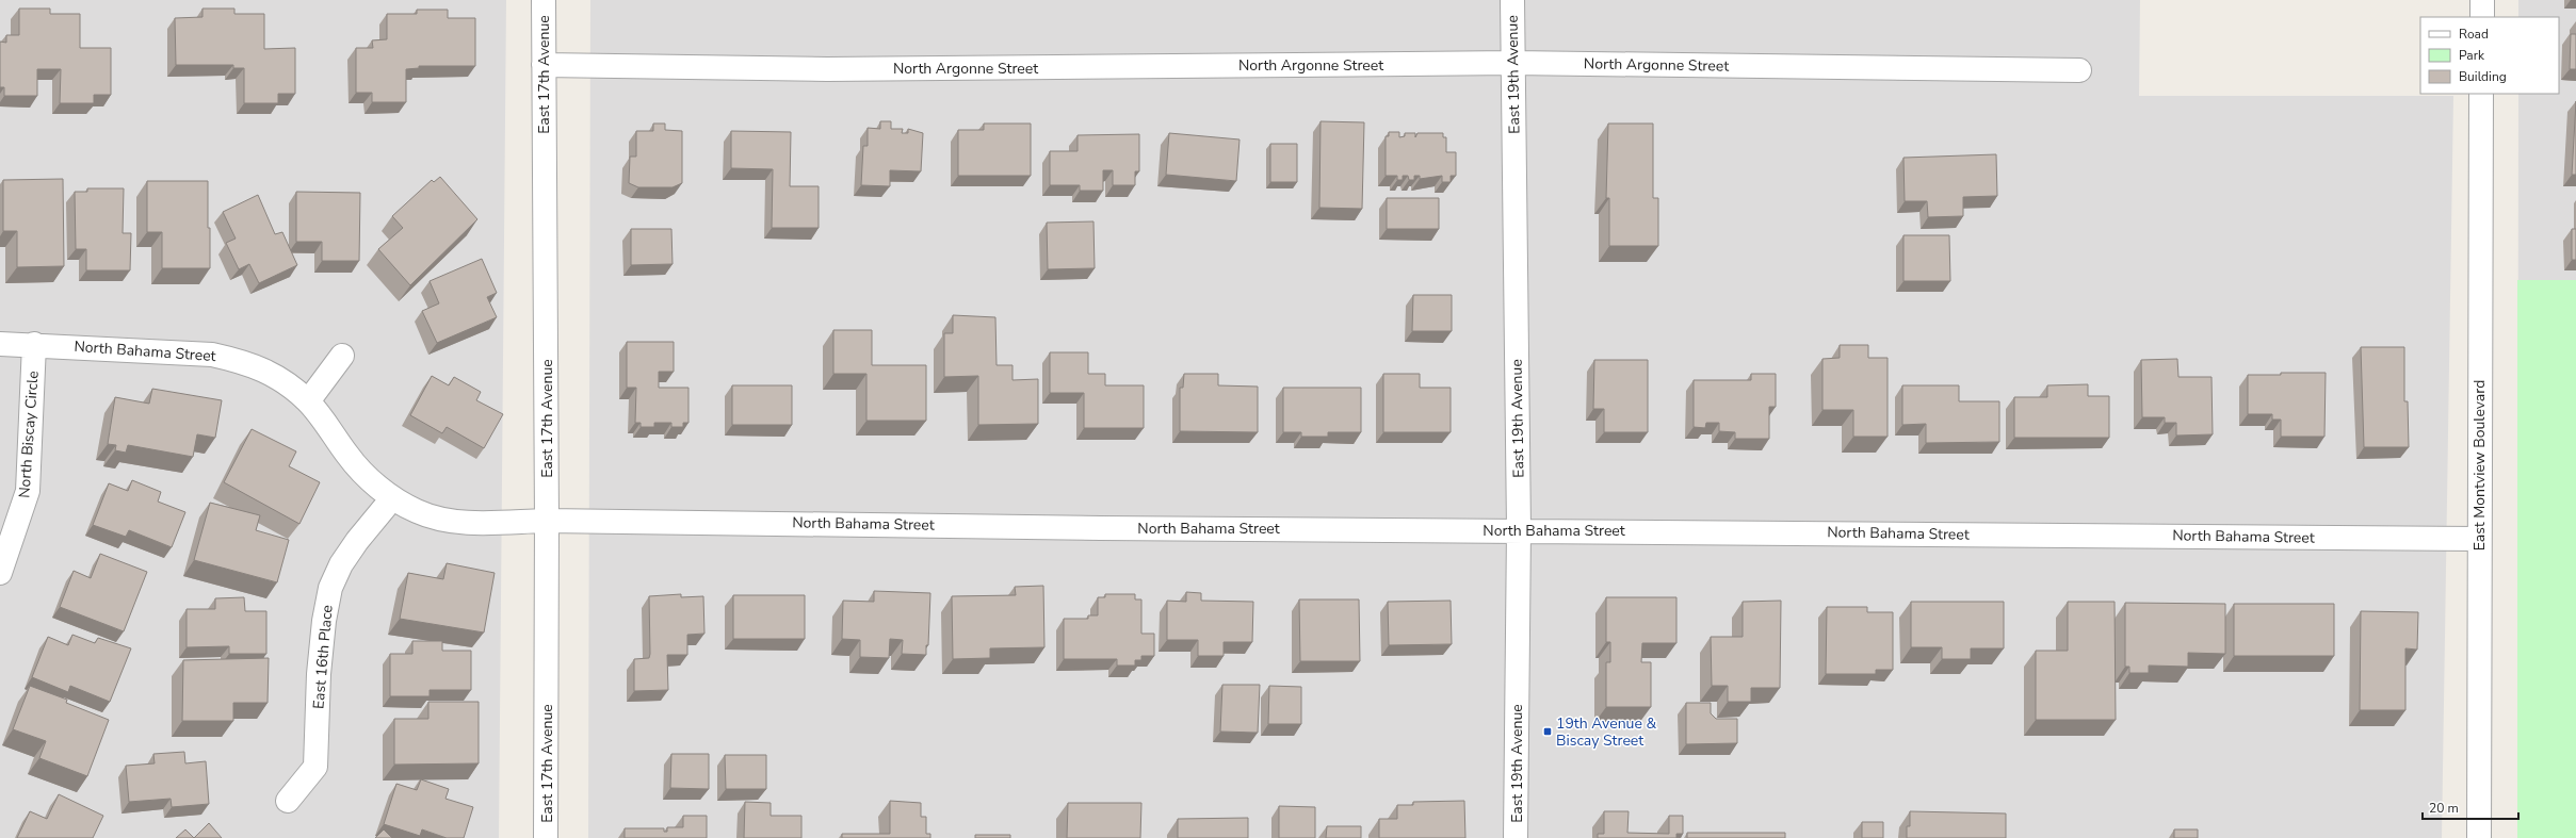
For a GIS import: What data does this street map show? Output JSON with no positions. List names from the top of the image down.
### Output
{
  "streets": {
    "street": [
      "North Argonne Street",
      "East 17th Avenue",
      "East 19th Avenue",
      "North Bahama Street",
      "North Biscay Circle",
      "East Montview Boulevard",
      "East 16th Place"
    ]
  },
  "crossings": [
    ["North Argonne Street", "East 17th Avenue"],
    ["North Argonne Street", "East 19th Avenue"],
    ["East 17th Avenue", "North Bahama Street"],
    ["East 19th Avenue", "North Bahama Street"],
    ["North Bahama Street", "North Biscay Circle"],
    ["North Bahama Street", "East Montview Boulevard"],
    ["North Bahama Street", "East 16th Place"]
  ],
  "places": {
    "transit": ["19th Avenue & Biscay Street"]
  },
  "legend": ["Road", "Park", "Building"],
  "scale_bar": "20 m"
}
